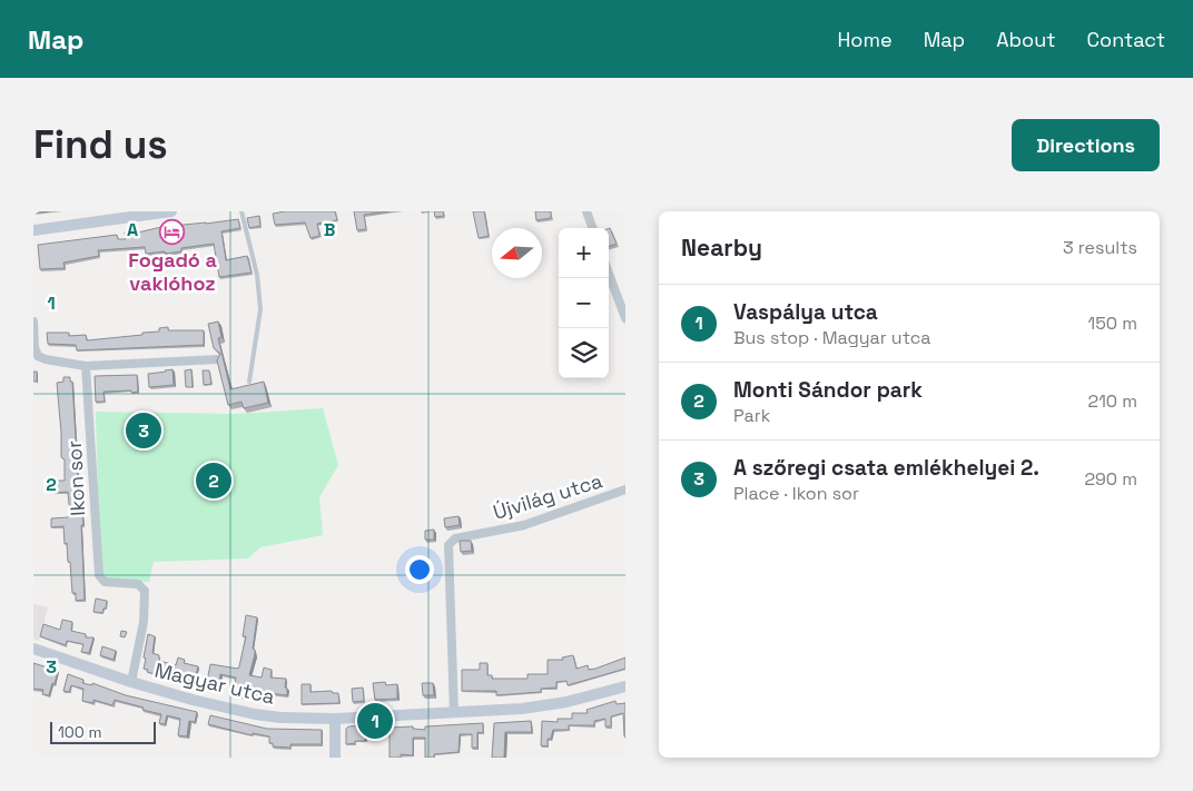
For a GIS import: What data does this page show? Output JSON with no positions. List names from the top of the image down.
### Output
{
  "streets": {
    "street": ["Ikon sor", "Újvilág utca", "Magyar utca"]
  },
  "crossings": [
    ["Ikon sor", "Magyar utca"],
    ["Újvilág utca", "Magyar utca"]
  ],
  "places": {
    "hotel": ["Fogadó a vaklóhoz"]
  },
  "scale_bar": "100 m",
  "north": "left",
  "page": {
    "header": "Map",
    "nav": [
      "Home",
      "Map",
      "About",
      "Contact"
    ],
    "buttons": "Directions",
    "title": "Find us",
    "heading": ["Nearby", "3 results"],
    "map_buttons": ["+", "−"],
    "list": [
      {
        "mark": "1",
        "name": "Vaspálya utca",
        "note": "Bus stop · Magyar utca",
        "value": "150 m"
      },
      {
        "mark": "2",
        "name": "Monti Sándor park",
        "note": "Park",
        "value": "210 m"
      },
      {
        "mark": "3",
        "name": "A szőregi csata emlékhelyei 2.",
        "note": "Place · Ikon sor",
        "value": "290 m"
      }
    ],
    "pins": ["3", "2", "1"],
    "scale": "100 m"
  },
  "grid": {
    "columns": ["A", "B"],
    "rows": ["1", "2", "3"]
  }
}
